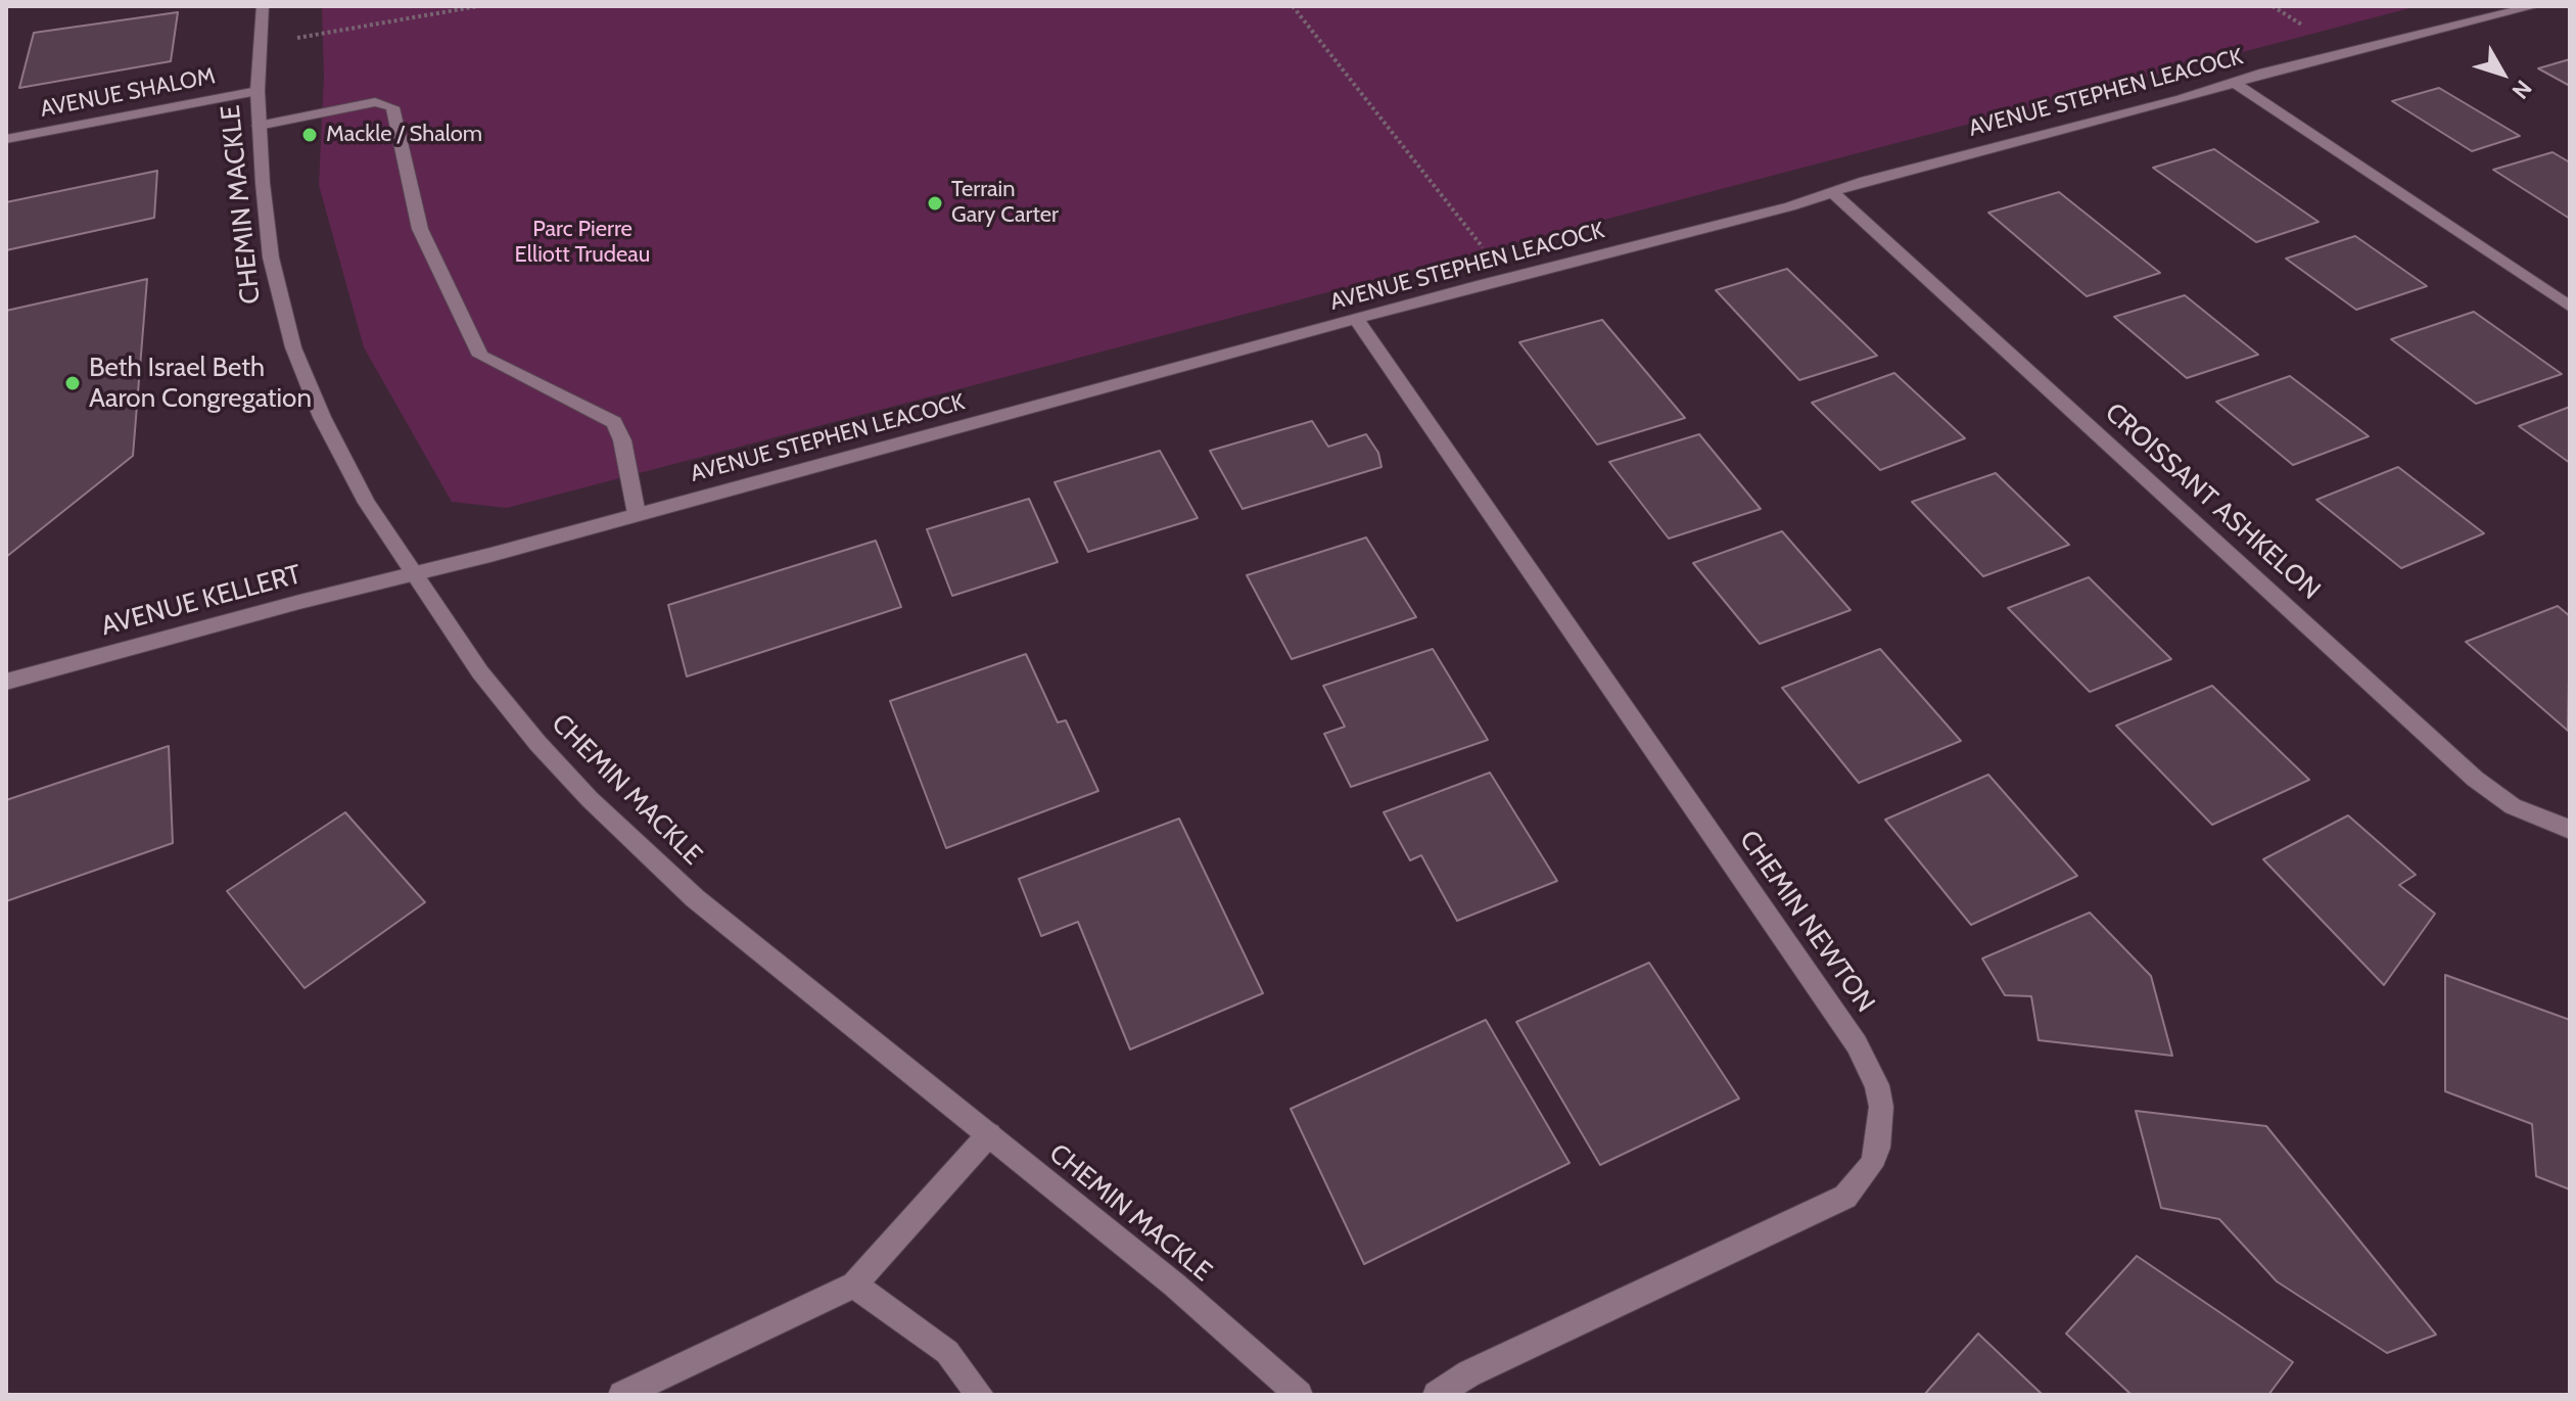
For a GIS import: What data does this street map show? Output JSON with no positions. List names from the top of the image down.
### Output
{
  "streets": {
    "street": [
      "AVENUE SHALOM",
      "AVENUE STEPHEN LEACOCK",
      "CHEMIN MACKLE",
      "CROISSANT ASHKELON",
      "AVENUE KELLERT",
      "CHEMIN NEWTON"
    ]
  },
  "crossings": [
    ["AVENUE SHALOM", "CHEMIN MACKLE"],
    ["AVENUE STEPHEN LEACOCK", "CHEMIN MACKLE"],
    ["AVENUE STEPHEN LEACOCK", "CROISSANT ASHKELON"],
    ["AVENUE STEPHEN LEACOCK", "AVENUE KELLERT"],
    ["AVENUE STEPHEN LEACOCK", "CHEMIN NEWTON"],
    ["CHEMIN MACKLE", "AVENUE KELLERT"]
  ],
  "parks": ["Parc Pierre Elliott Trudeau"],
  "places": ["Mackle / Shalom", "Terrain Gary Carter", "Beth Israel Beth Aaron Congregation"],
  "north": "bottom right"
}
